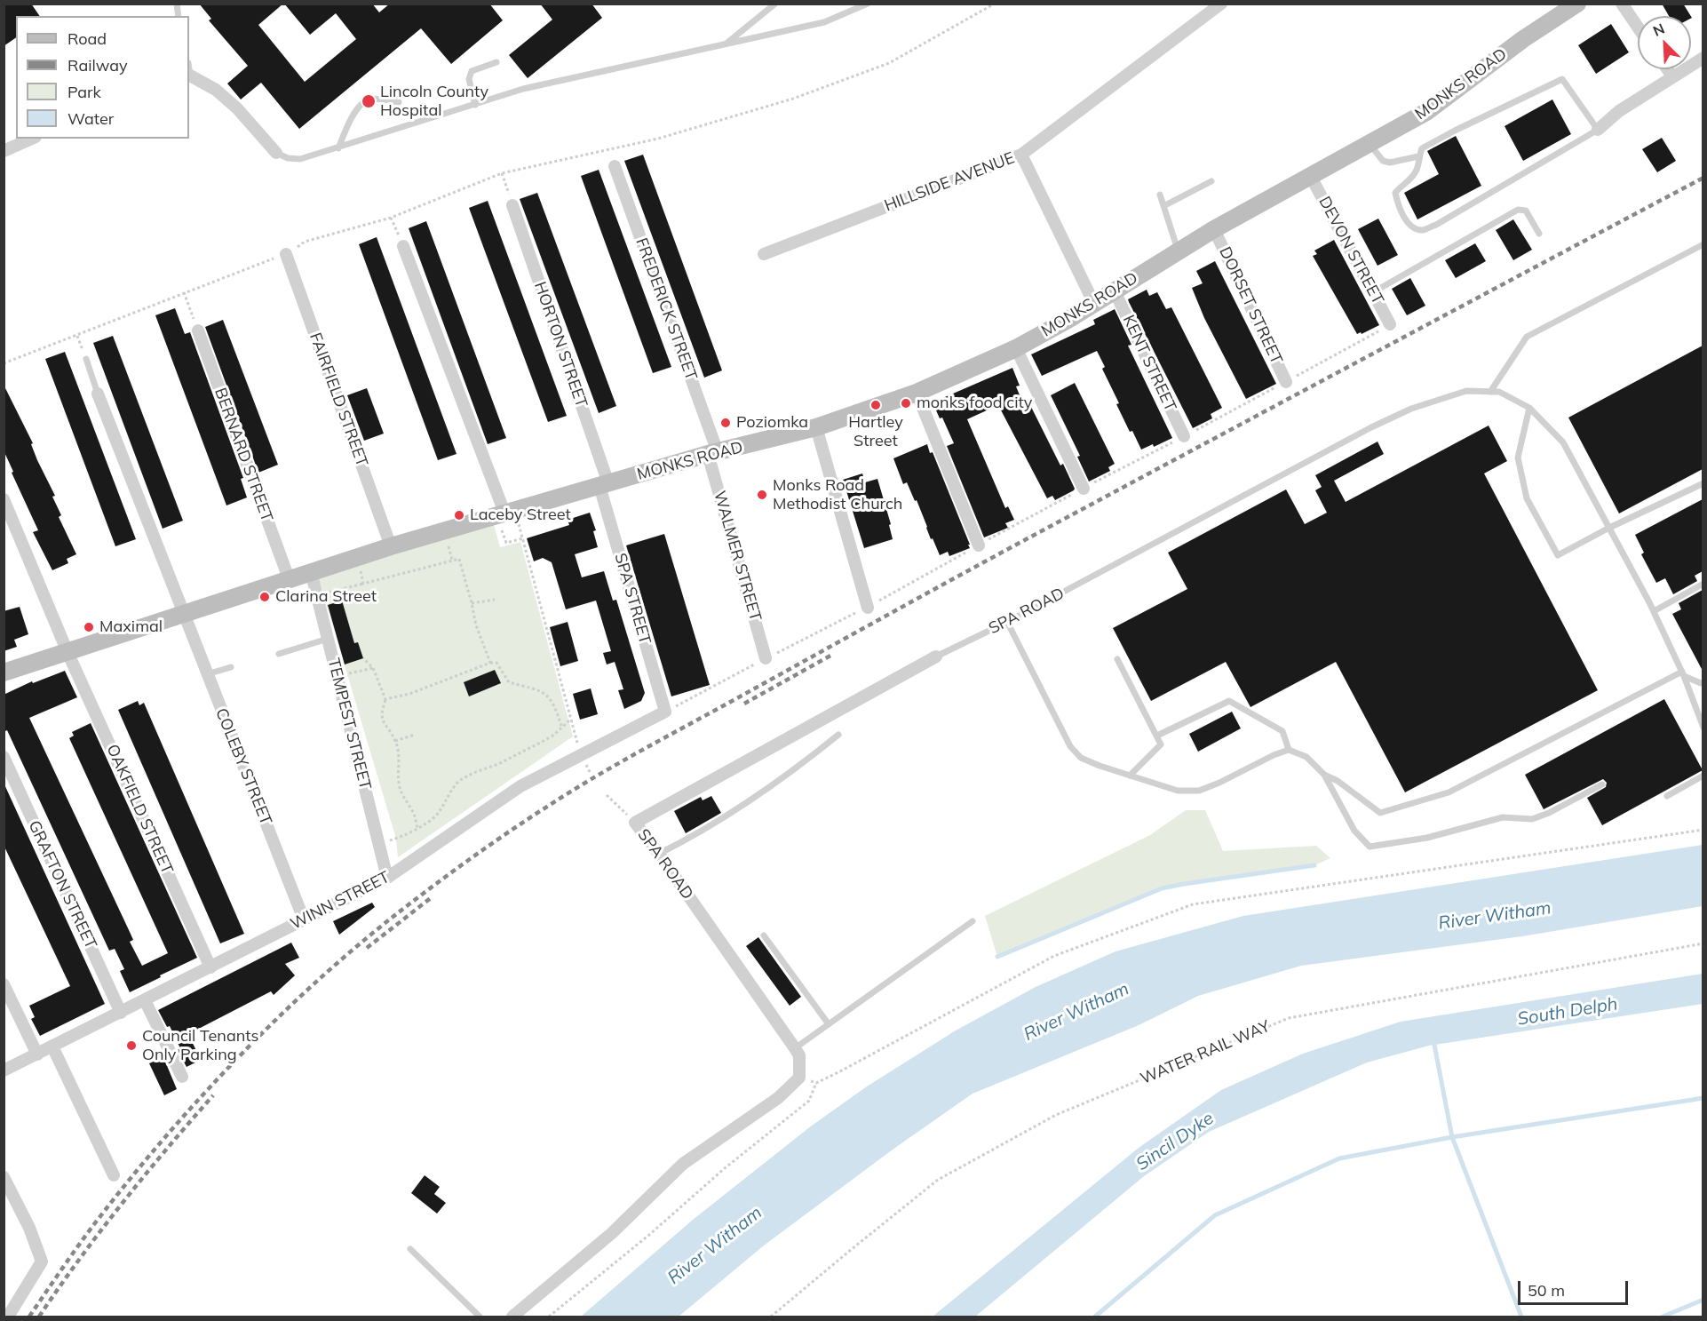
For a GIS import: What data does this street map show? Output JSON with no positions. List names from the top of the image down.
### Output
{
  "streets": {
    "main road": ["MONKS ROAD"],
    "street": [
      "HILLSIDE AVENUE",
      "DEVON STREET",
      "DORSET STREET",
      "FREDERICK STREET",
      "HORTON STREET",
      "KENT STREET",
      "FAIRFIELD STREET",
      "BERNARD STREET",
      "WALMER STREET",
      "SPA STREET",
      "SPA ROAD",
      "TEMPEST STREET",
      "COLEBY STREET",
      "OAKFIELD STREET",
      "GRAFTON STREET",
      "WINN STREET"
    ],
    "path": ["WATER RAIL WAY"]
  },
  "crossings": [
    ["MONKS ROAD", "DEVON STREET"],
    ["MONKS ROAD", "DORSET STREET"],
    ["MONKS ROAD", "FREDERICK STREET"],
    ["MONKS ROAD", "HORTON STREET"],
    ["MONKS ROAD", "KENT STREET"],
    ["MONKS ROAD", "FAIRFIELD STREET"],
    ["MONKS ROAD", "BERNARD STREET"],
    ["MONKS ROAD", "WALMER STREET"],
    ["MONKS ROAD", "SPA STREET"],
    ["MONKS ROAD", "TEMPEST STREET"],
    ["MONKS ROAD", "COLEBY STREET"],
    ["MONKS ROAD", "OAKFIELD STREET"],
    ["FREDERICK STREET", "WALMER STREET"],
    ["HORTON STREET", "SPA STREET"],
    ["SPA STREET", "WINN STREET"],
    ["TEMPEST STREET", "WINN STREET"],
    ["COLEBY STREET", "WINN STREET"],
    ["OAKFIELD STREET", "WINN STREET"],
    ["GRAFTON STREET", "WINN STREET"]
  ],
  "water": ["River Witham", "South Delph", "Sincil Dyke"],
  "places": [
    "Lincoln County Hospital",
    "monks food city",
    "Hartley Street",
    "Poziomka",
    "Monks Road Methodist Church",
    "Laceby Street",
    "Clarina Street",
    "Maximal",
    "Council Tenants Only Parking"
  ],
  "legend": [
    "Road",
    "Railway",
    "Park",
    "Water"
  ],
  "scale_bar": "50 m",
  "north": "top left"
}
